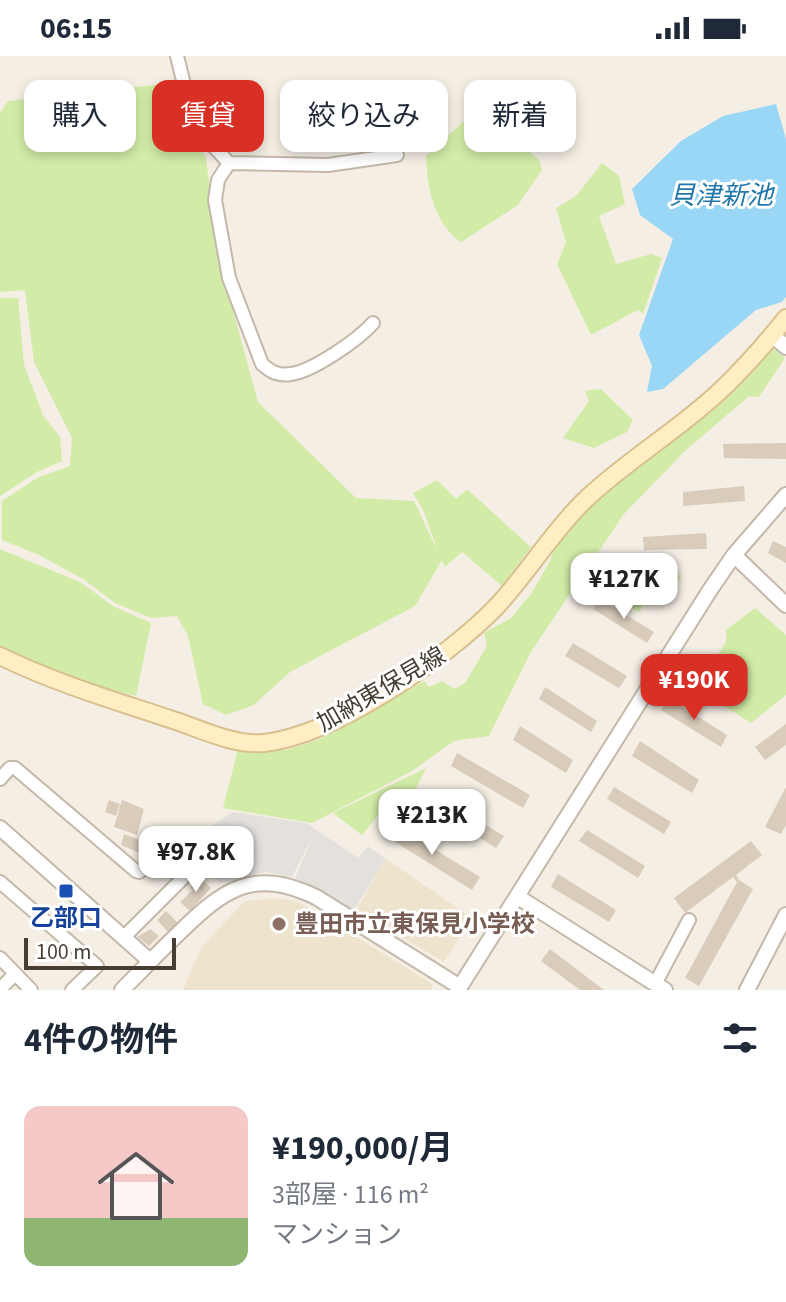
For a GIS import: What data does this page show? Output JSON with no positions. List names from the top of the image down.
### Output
{
  "streets": {
    "main road": ["加納東保見線"]
  },
  "water": ["貝津新池"],
  "places": {
    "transit": ["乙部口"],
    "other": ["豊田市立東保見小学校"]
  },
  "scale_bar": "100 m",
  "page": {
    "status": "06:15",
    "chip": [
      "購入",
      "賃貸",
      "絞り込み",
      "新着"
    ],
    "price": [
      "¥127K",
      "¥190K",
      "¥213K",
      "¥97.8K"
    ],
    "scale": "100 m",
    "heading": "4件の物件",
    "list": [
      {
        "name": "¥190,000/月",
        "note": "3部屋 · 116 m² · マンション"
      }
    ]
  }
}
